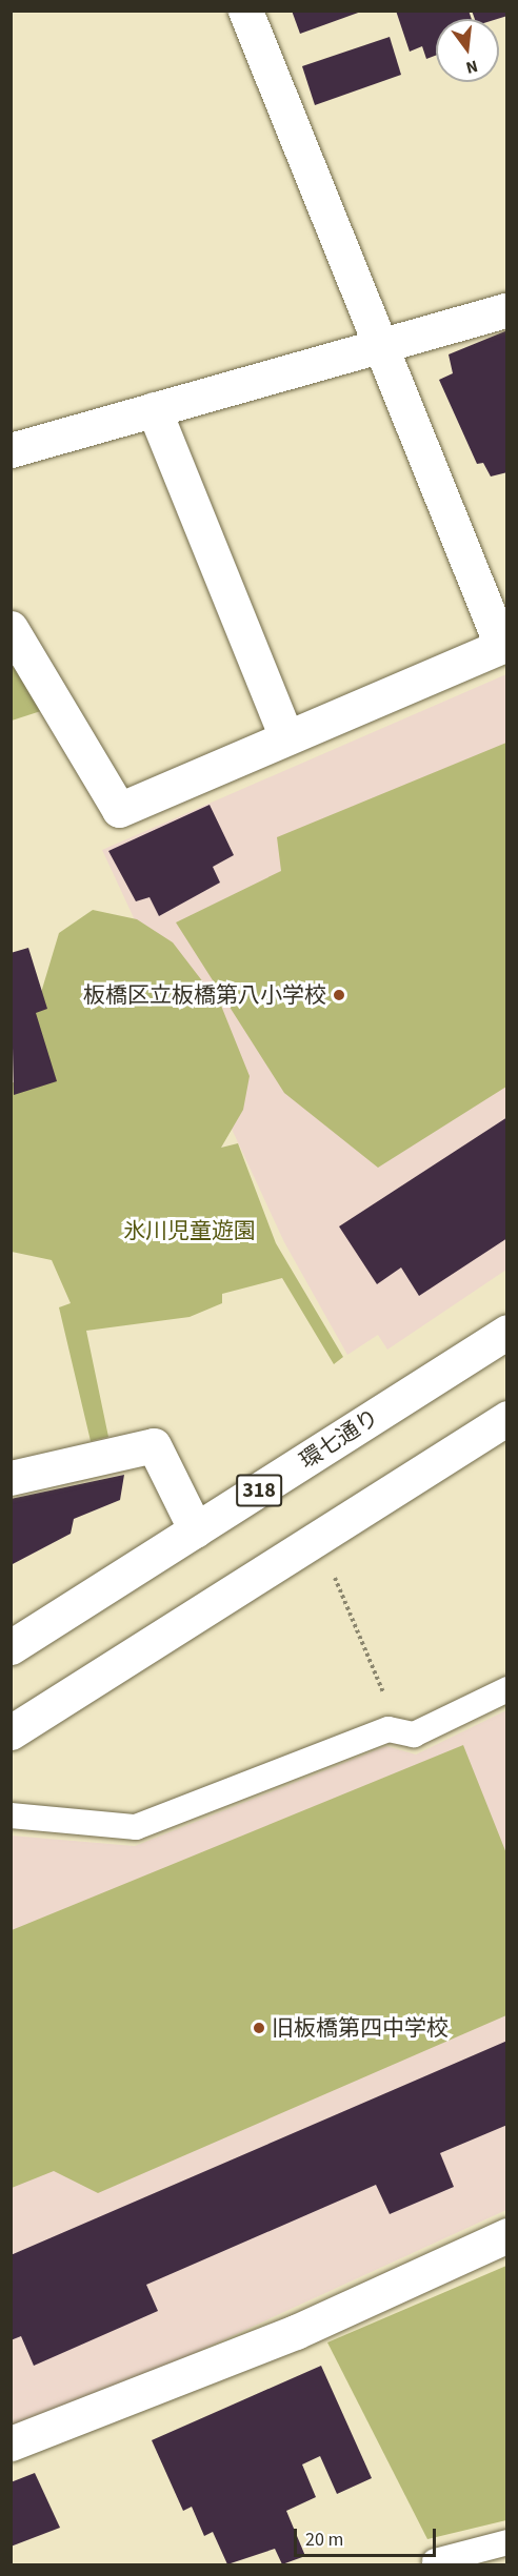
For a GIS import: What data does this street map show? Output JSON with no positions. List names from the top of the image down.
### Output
{
  "streets": {
    "street": ["環七通り", "318"]
  },
  "parks": ["氷川児童遊園"],
  "places": ["板橋区立板橋第八小学校", "旧板橋第四中学校"],
  "scale_bar": "20 m",
  "north": "bottom"
}
